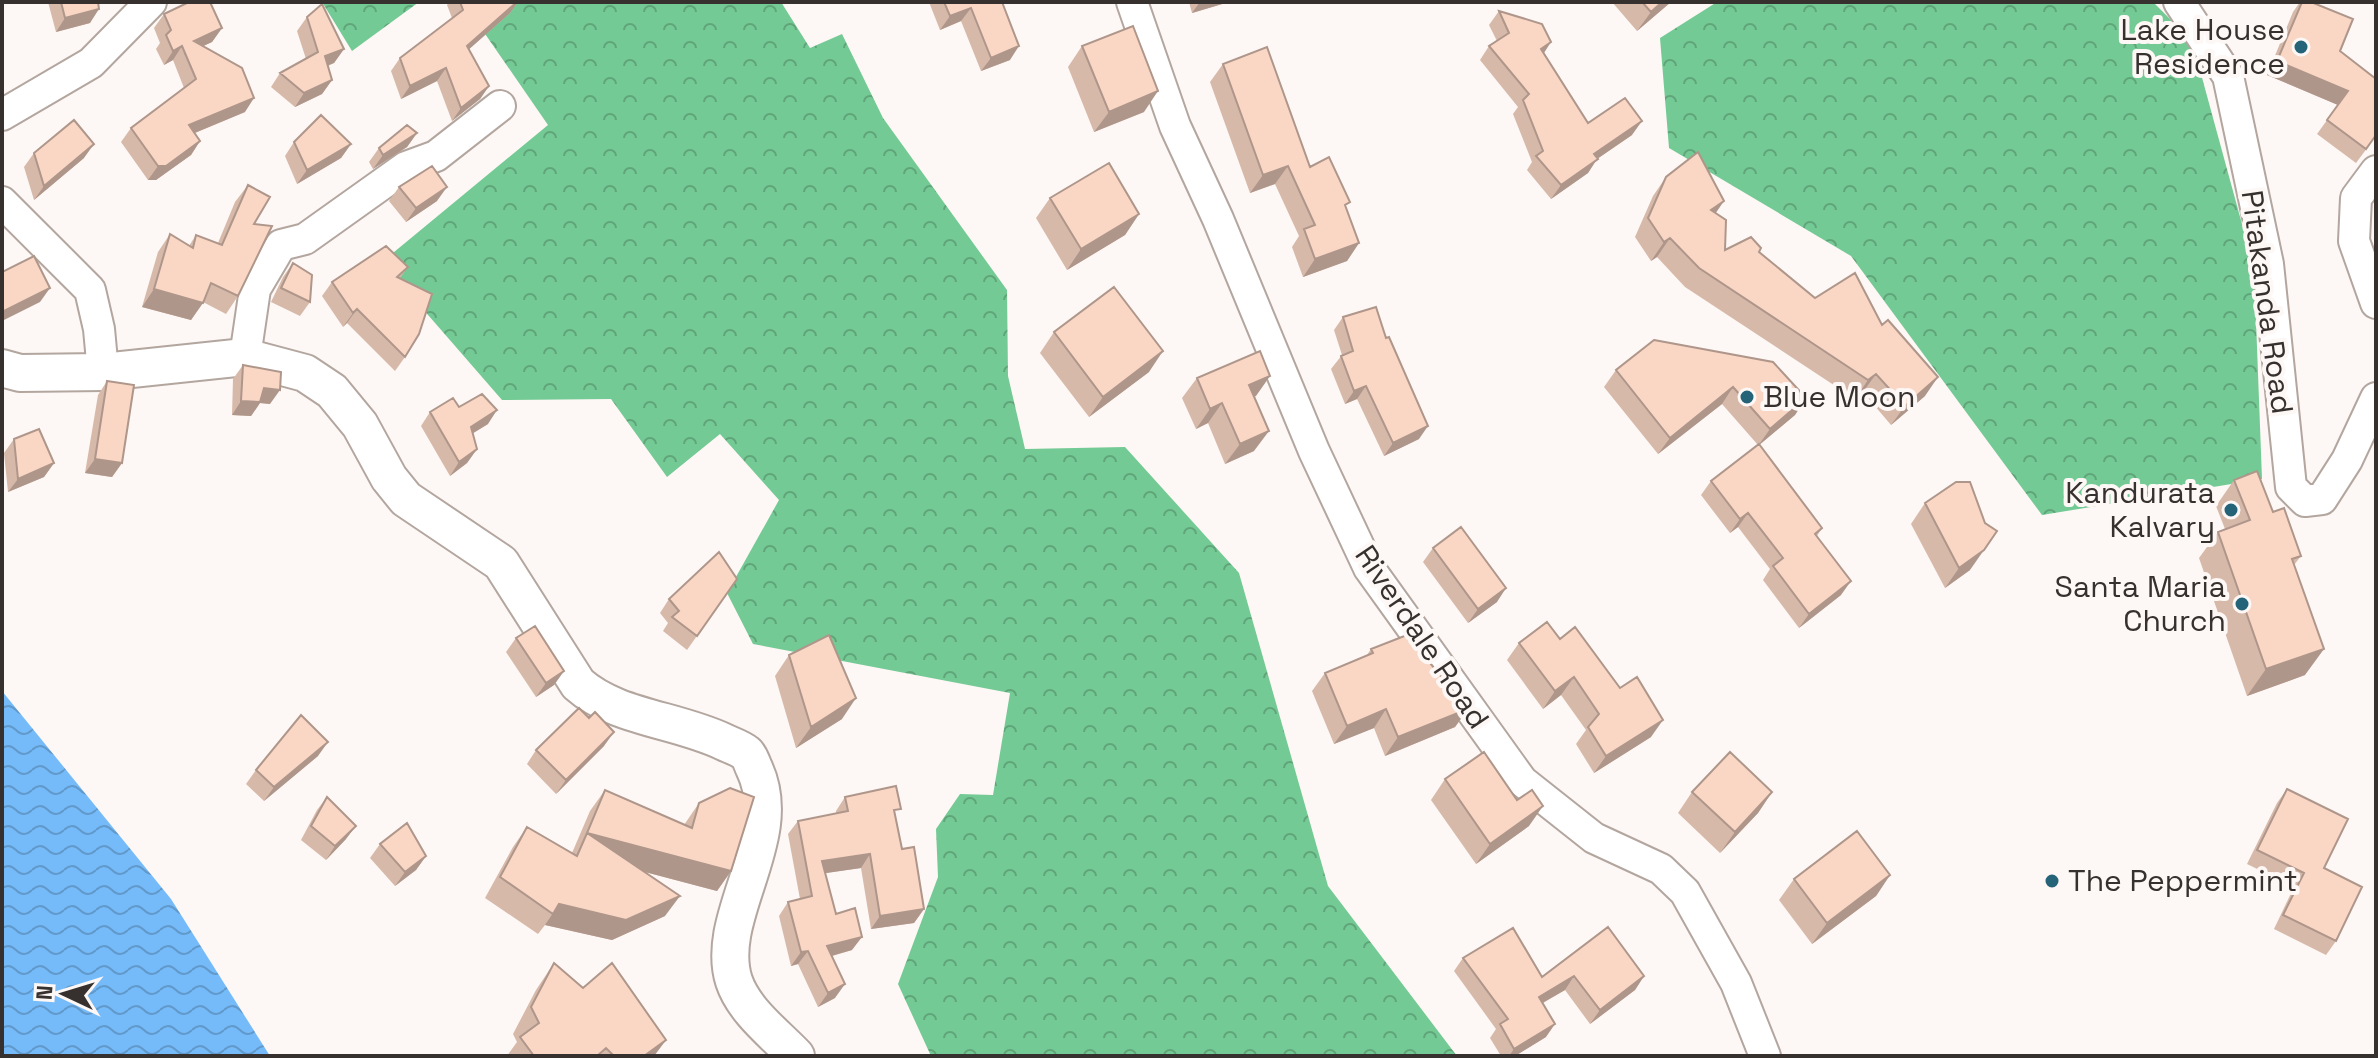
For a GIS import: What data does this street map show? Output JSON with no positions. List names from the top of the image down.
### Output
{
  "streets": {
    "street": ["Pitakanda Road", "Riverdale Road"]
  },
  "places": [
    "Lake House Residence",
    "Blue Moon",
    "Kandurata Kalvary",
    "Santa Maria Church",
    "The Peppermint"
  ],
  "north": "left"
}
